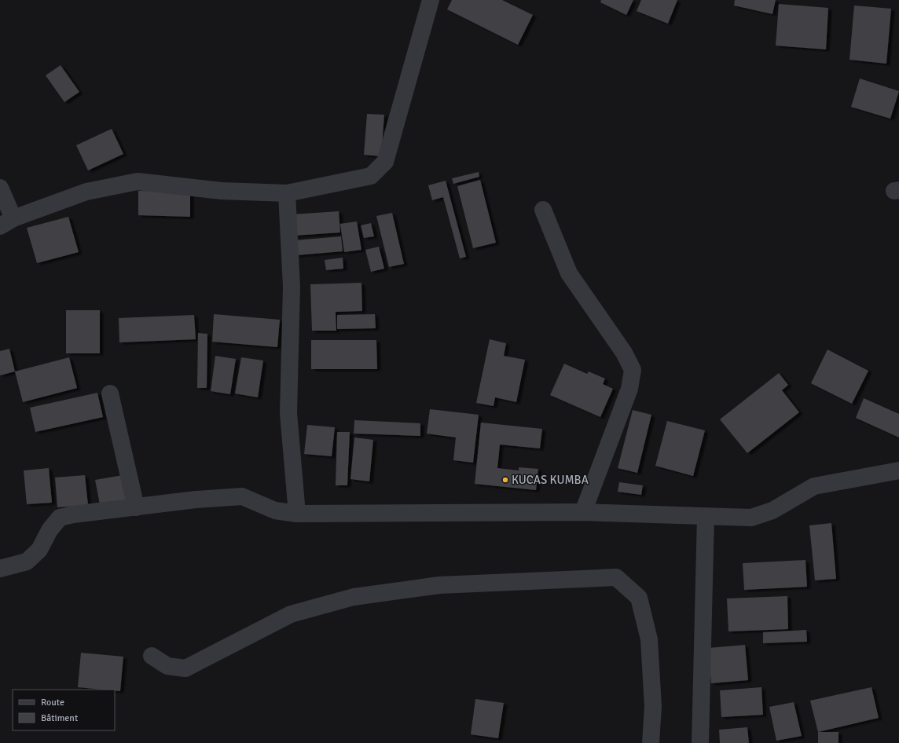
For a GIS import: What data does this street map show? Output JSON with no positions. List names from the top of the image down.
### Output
{
  "places": ["KUCAS KUMBA"],
  "legend": ["Route", "Bâtiment"]
}
